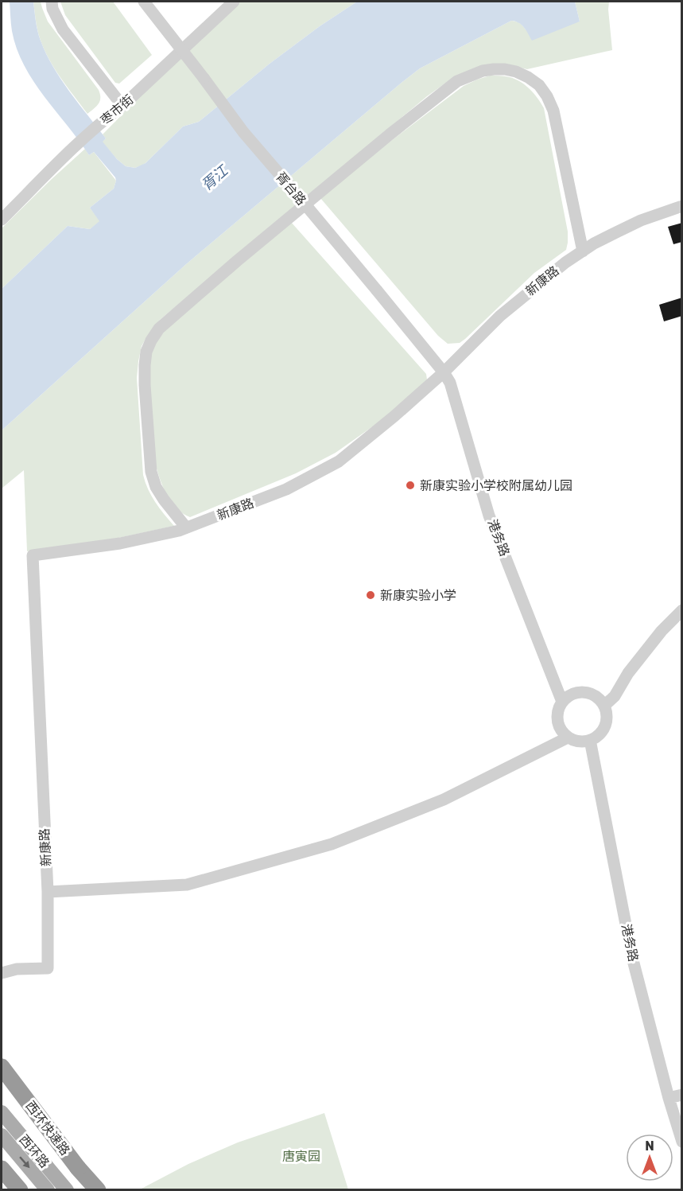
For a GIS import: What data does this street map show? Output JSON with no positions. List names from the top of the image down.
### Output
{
  "streets": {
    "highway": ["西环快速路"],
    "main road": ["西环路"],
    "street": [
      "枣市街",
      "胥台路",
      "新康路",
      "港务路"
    ]
  },
  "crossings": [
    ["胥台路", "新康路"],
    ["胥台路", "港务路"],
    ["新康路", "港务路"]
  ],
  "water": ["胥江"],
  "parks": ["唐寅园"],
  "places": ["新康实验小学校附属幼儿园", "新康实验小学"],
  "north": "top"
}
